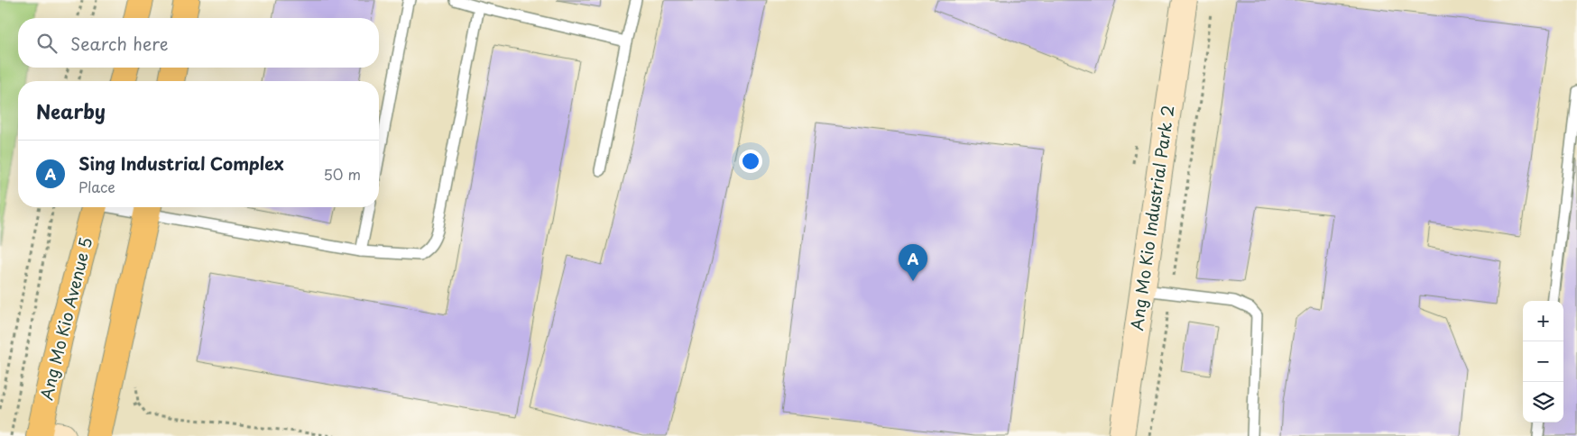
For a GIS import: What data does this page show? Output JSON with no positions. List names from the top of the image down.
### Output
{
  "streets": {
    "main road": ["Ang Mo Kio Avenue 5"],
    "street": ["Ang Mo Kio Industrial Park 2"]
  },
  "page": {
    "search": "Search here",
    "heading": "Nearby",
    "list": [
      {
        "mark": "A",
        "name": "Sing Industrial Complex",
        "note": "Place",
        "value": "50 m"
      }
    ],
    "pins": "A",
    "map_buttons": ["+", "−"]
  }
}
